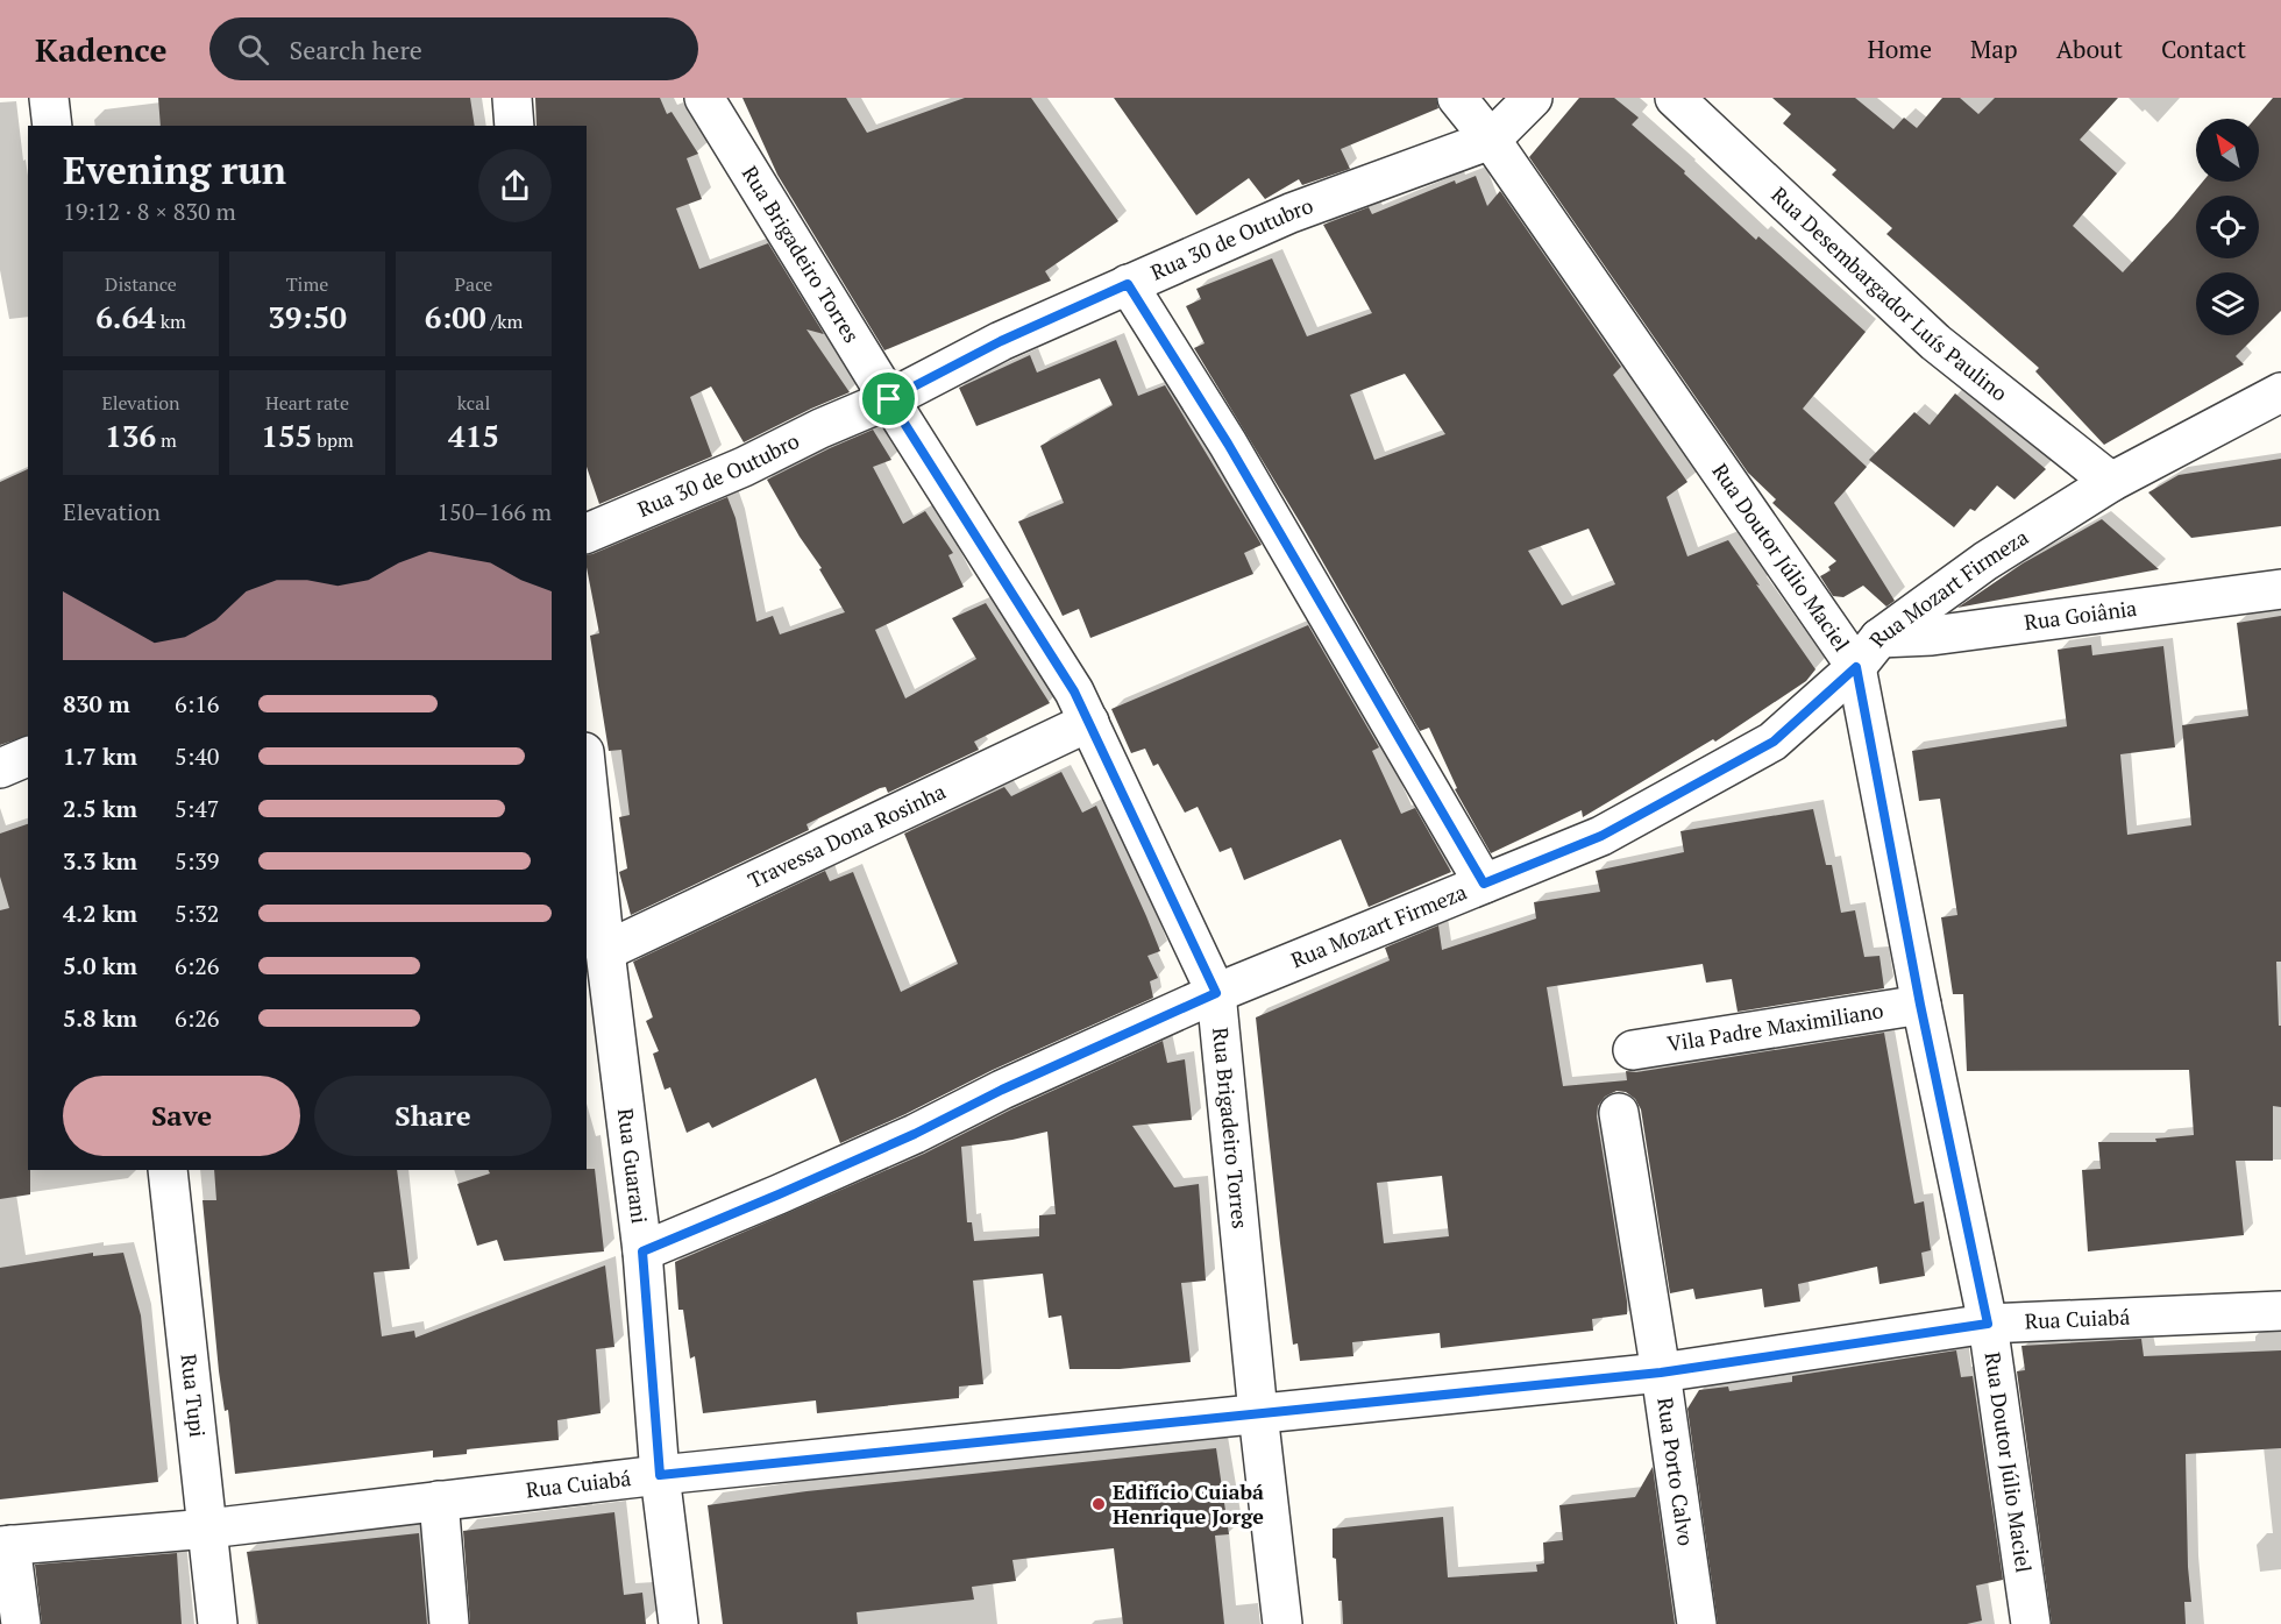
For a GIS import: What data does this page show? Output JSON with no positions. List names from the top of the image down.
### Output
{
  "streets": {
    "street": [
      "Rua 30 de Outubro",
      "Rua Brigadeiro Torres",
      "Rua Desembargador Luís Paulino",
      "Rua Doutor Júlio Maciel",
      "Rua Mozart Firmeza",
      "Rua Goiânia",
      "Travessa Dona Rosinha",
      "Vila Padre Maximiliano",
      "Rua Guarani",
      "Rua Cuiabá",
      "Rua Tupi",
      "Rua Porto Calvo"
    ]
  },
  "crossings": [
    ["Rua 30 de Outubro", "Rua Brigadeiro Torres"],
    ["Rua 30 de Outubro", "Rua Doutor Júlio Maciel"],
    ["Rua Brigadeiro Torres", "Rua Mozart Firmeza"],
    ["Rua Brigadeiro Torres", "Travessa Dona Rosinha"],
    ["Rua Brigadeiro Torres", "Rua Cuiabá"],
    ["Rua Desembargador Luís Paulino", "Rua Mozart Firmeza"],
    ["Rua Doutor Júlio Maciel", "Rua Mozart Firmeza"],
    ["Rua Doutor Júlio Maciel", "Vila Padre Maximiliano"],
    ["Rua Doutor Júlio Maciel", "Rua Cuiabá"],
    ["Rua Mozart Firmeza", "Rua Goiânia"],
    ["Rua Mozart Firmeza", "Rua Guarani"],
    ["Travessa Dona Rosinha", "Rua Guarani"],
    ["Rua Guarani", "Rua Cuiabá"],
    ["Rua Cuiabá", "Rua Tupi"],
    ["Rua Cuiabá", "Rua Porto Calvo"]
  ],
  "places": ["Edifício Cuiabá Henrique Jorge"],
  "north": "top left",
  "page": {
    "header": "Kadence",
    "search": "Search here",
    "nav": [
      "Home",
      "Map",
      "About",
      "Contact"
    ],
    "heading": ["Evening run", "19:12 · 8 × 830 m"],
    "stats": [
      ["Distance", "6.64 km"],
      ["Time", "39:50"],
      ["Pace", "6:00 /km"],
      ["Elevation", "136 m"],
      ["Heart rate", "155 bpm"],
      ["kcal", "415"]
    ],
    "chart": ["Elevation", "150–166 m"],
    "list": [
      {
        "name": "830 m",
        "note": "6:16"
      },
      {
        "name": "1.7 km",
        "note": "5:40"
      },
      {
        "name": "2.5 km",
        "note": "5:47"
      },
      {
        "name": "3.3 km",
        "note": "5:39"
      },
      {
        "name": "4.2 km",
        "note": "5:32"
      },
      {
        "name": "5.0 km",
        "note": "6:26"
      },
      {
        "name": "5.8 km",
        "note": "6:26"
      }
    ],
    "buttons": ["Save", "Share"]
  }
}
